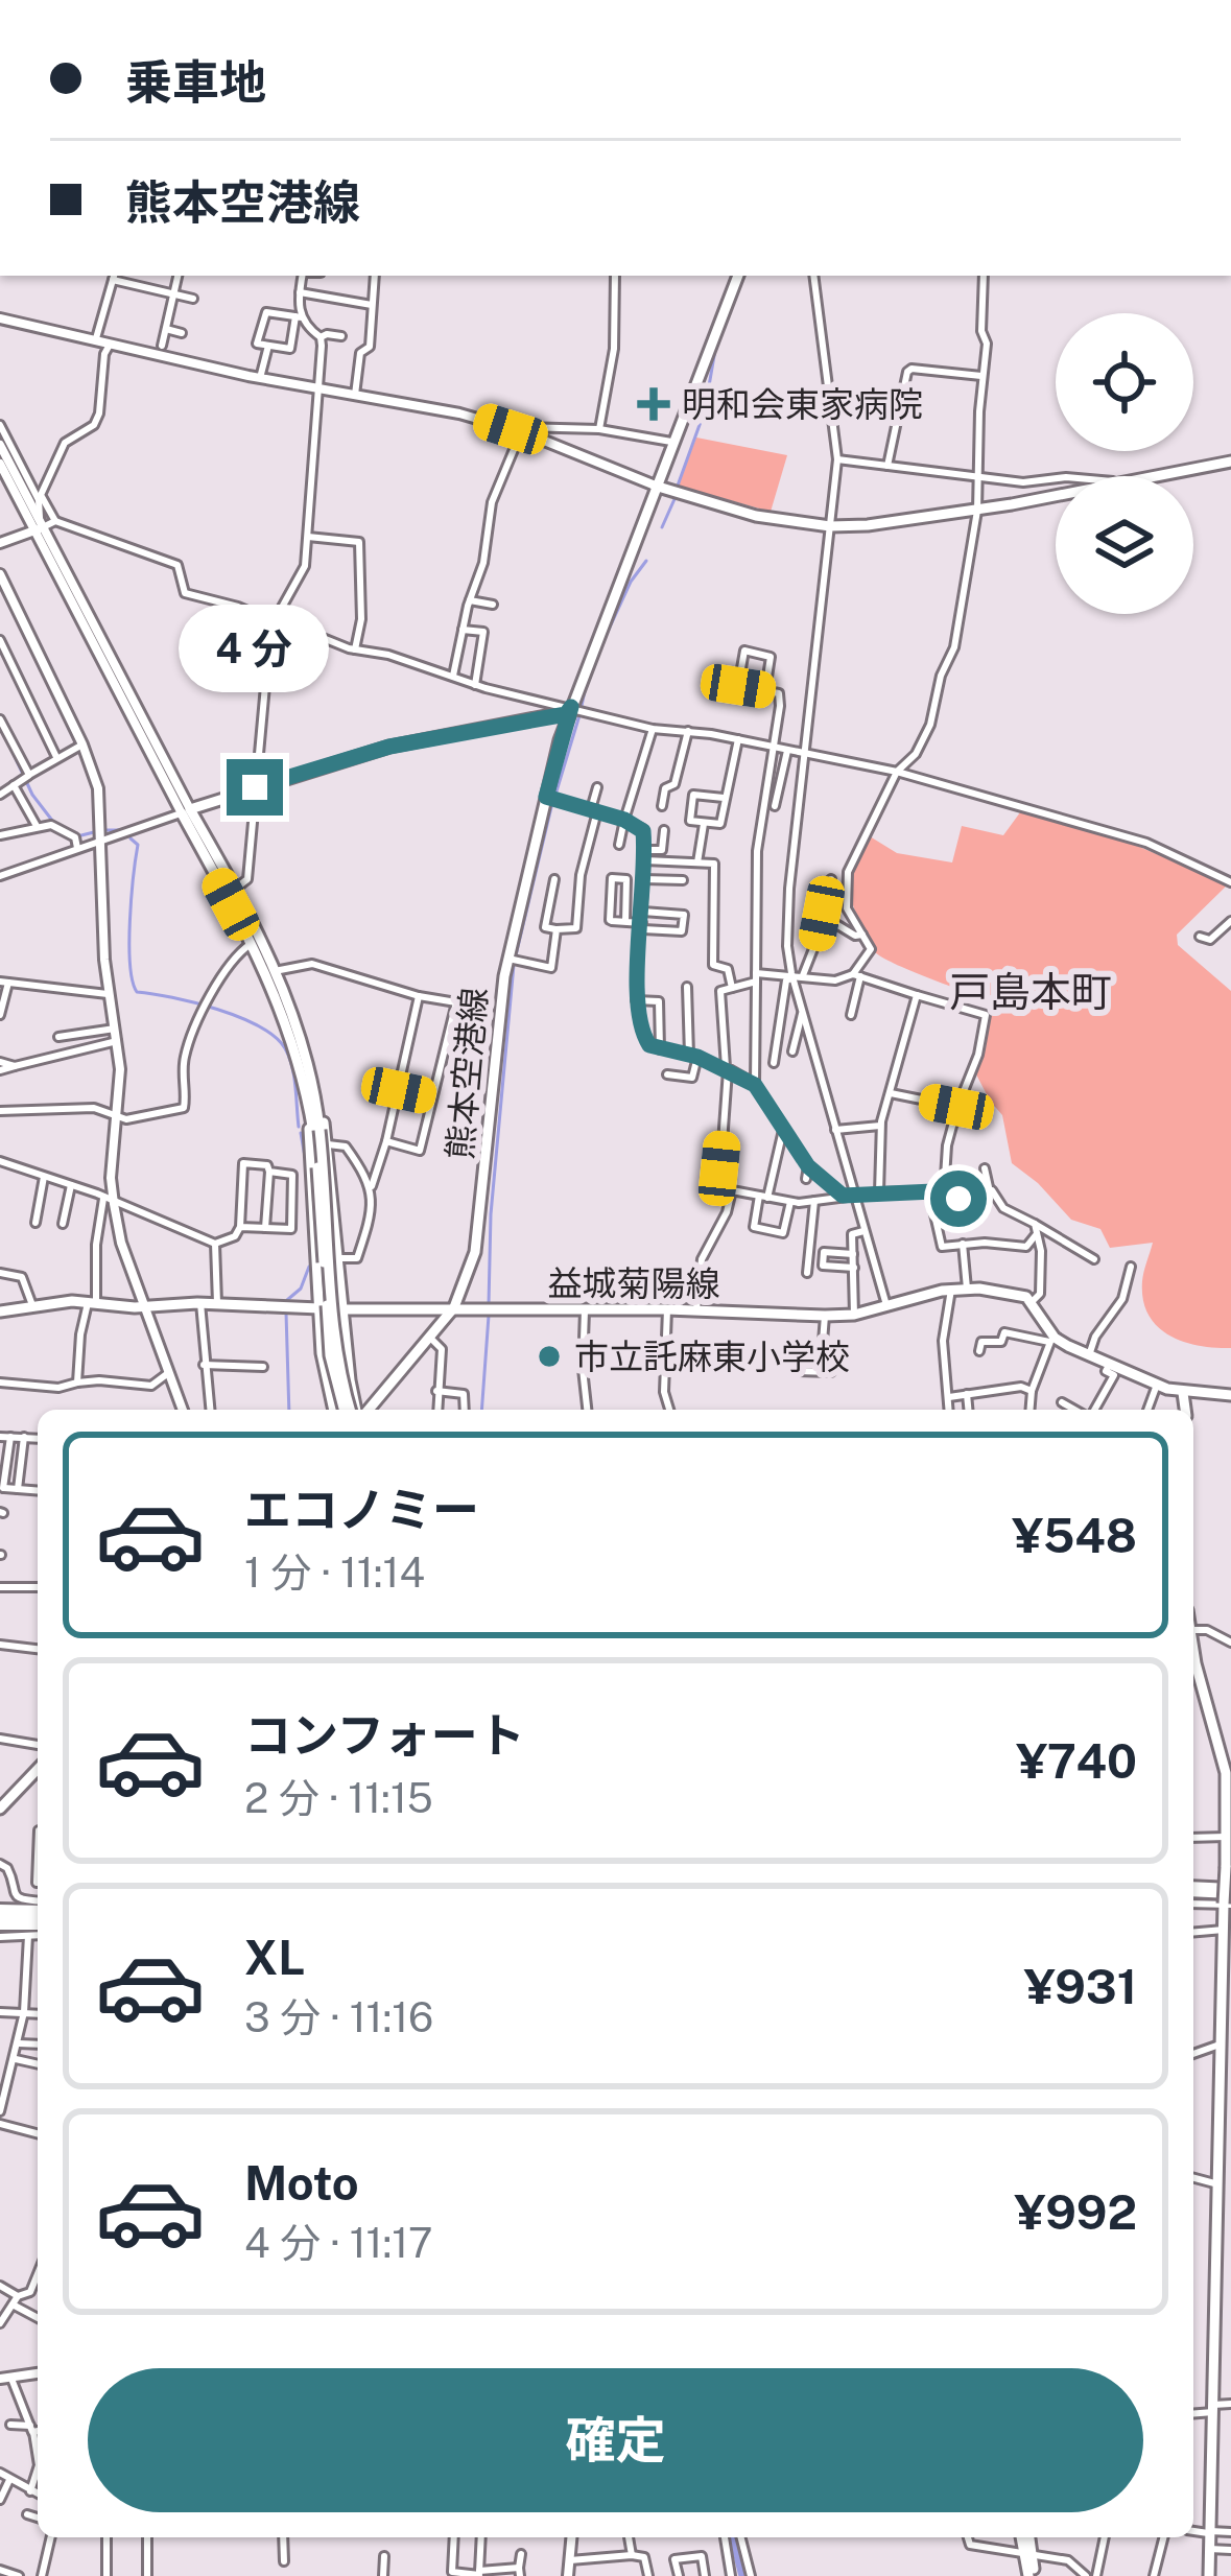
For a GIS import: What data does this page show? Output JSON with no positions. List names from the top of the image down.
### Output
{
  "streets": {
    "main road": ["熊本空港線", "益城菊陽線"]
  },
  "crossings": [
    ["熊本空港線", "益城菊陽線"]
  ],
  "districts": ["戸島本町"],
  "places": {
    "health": ["明和会東家病院"],
    "other": ["市立託麻東小学校"]
  },
  "page": {
    "banner": ["乗車地", "熊本空港線"],
    "bubble": "4 分",
    "list": [
      {
        "name": "エコノミー",
        "note": "1 分 · 11:14",
        "value": "¥548"
      },
      {
        "name": "コンフォート",
        "note": "2 分 · 11:15",
        "value": "¥740"
      },
      {
        "name": "XL",
        "note": "3 分 · 11:16",
        "value": "¥931"
      },
      {
        "name": "Moto",
        "note": "4 分 · 11:17",
        "value": "¥992"
      }
    ],
    "buttons": "確定"
  }
}
